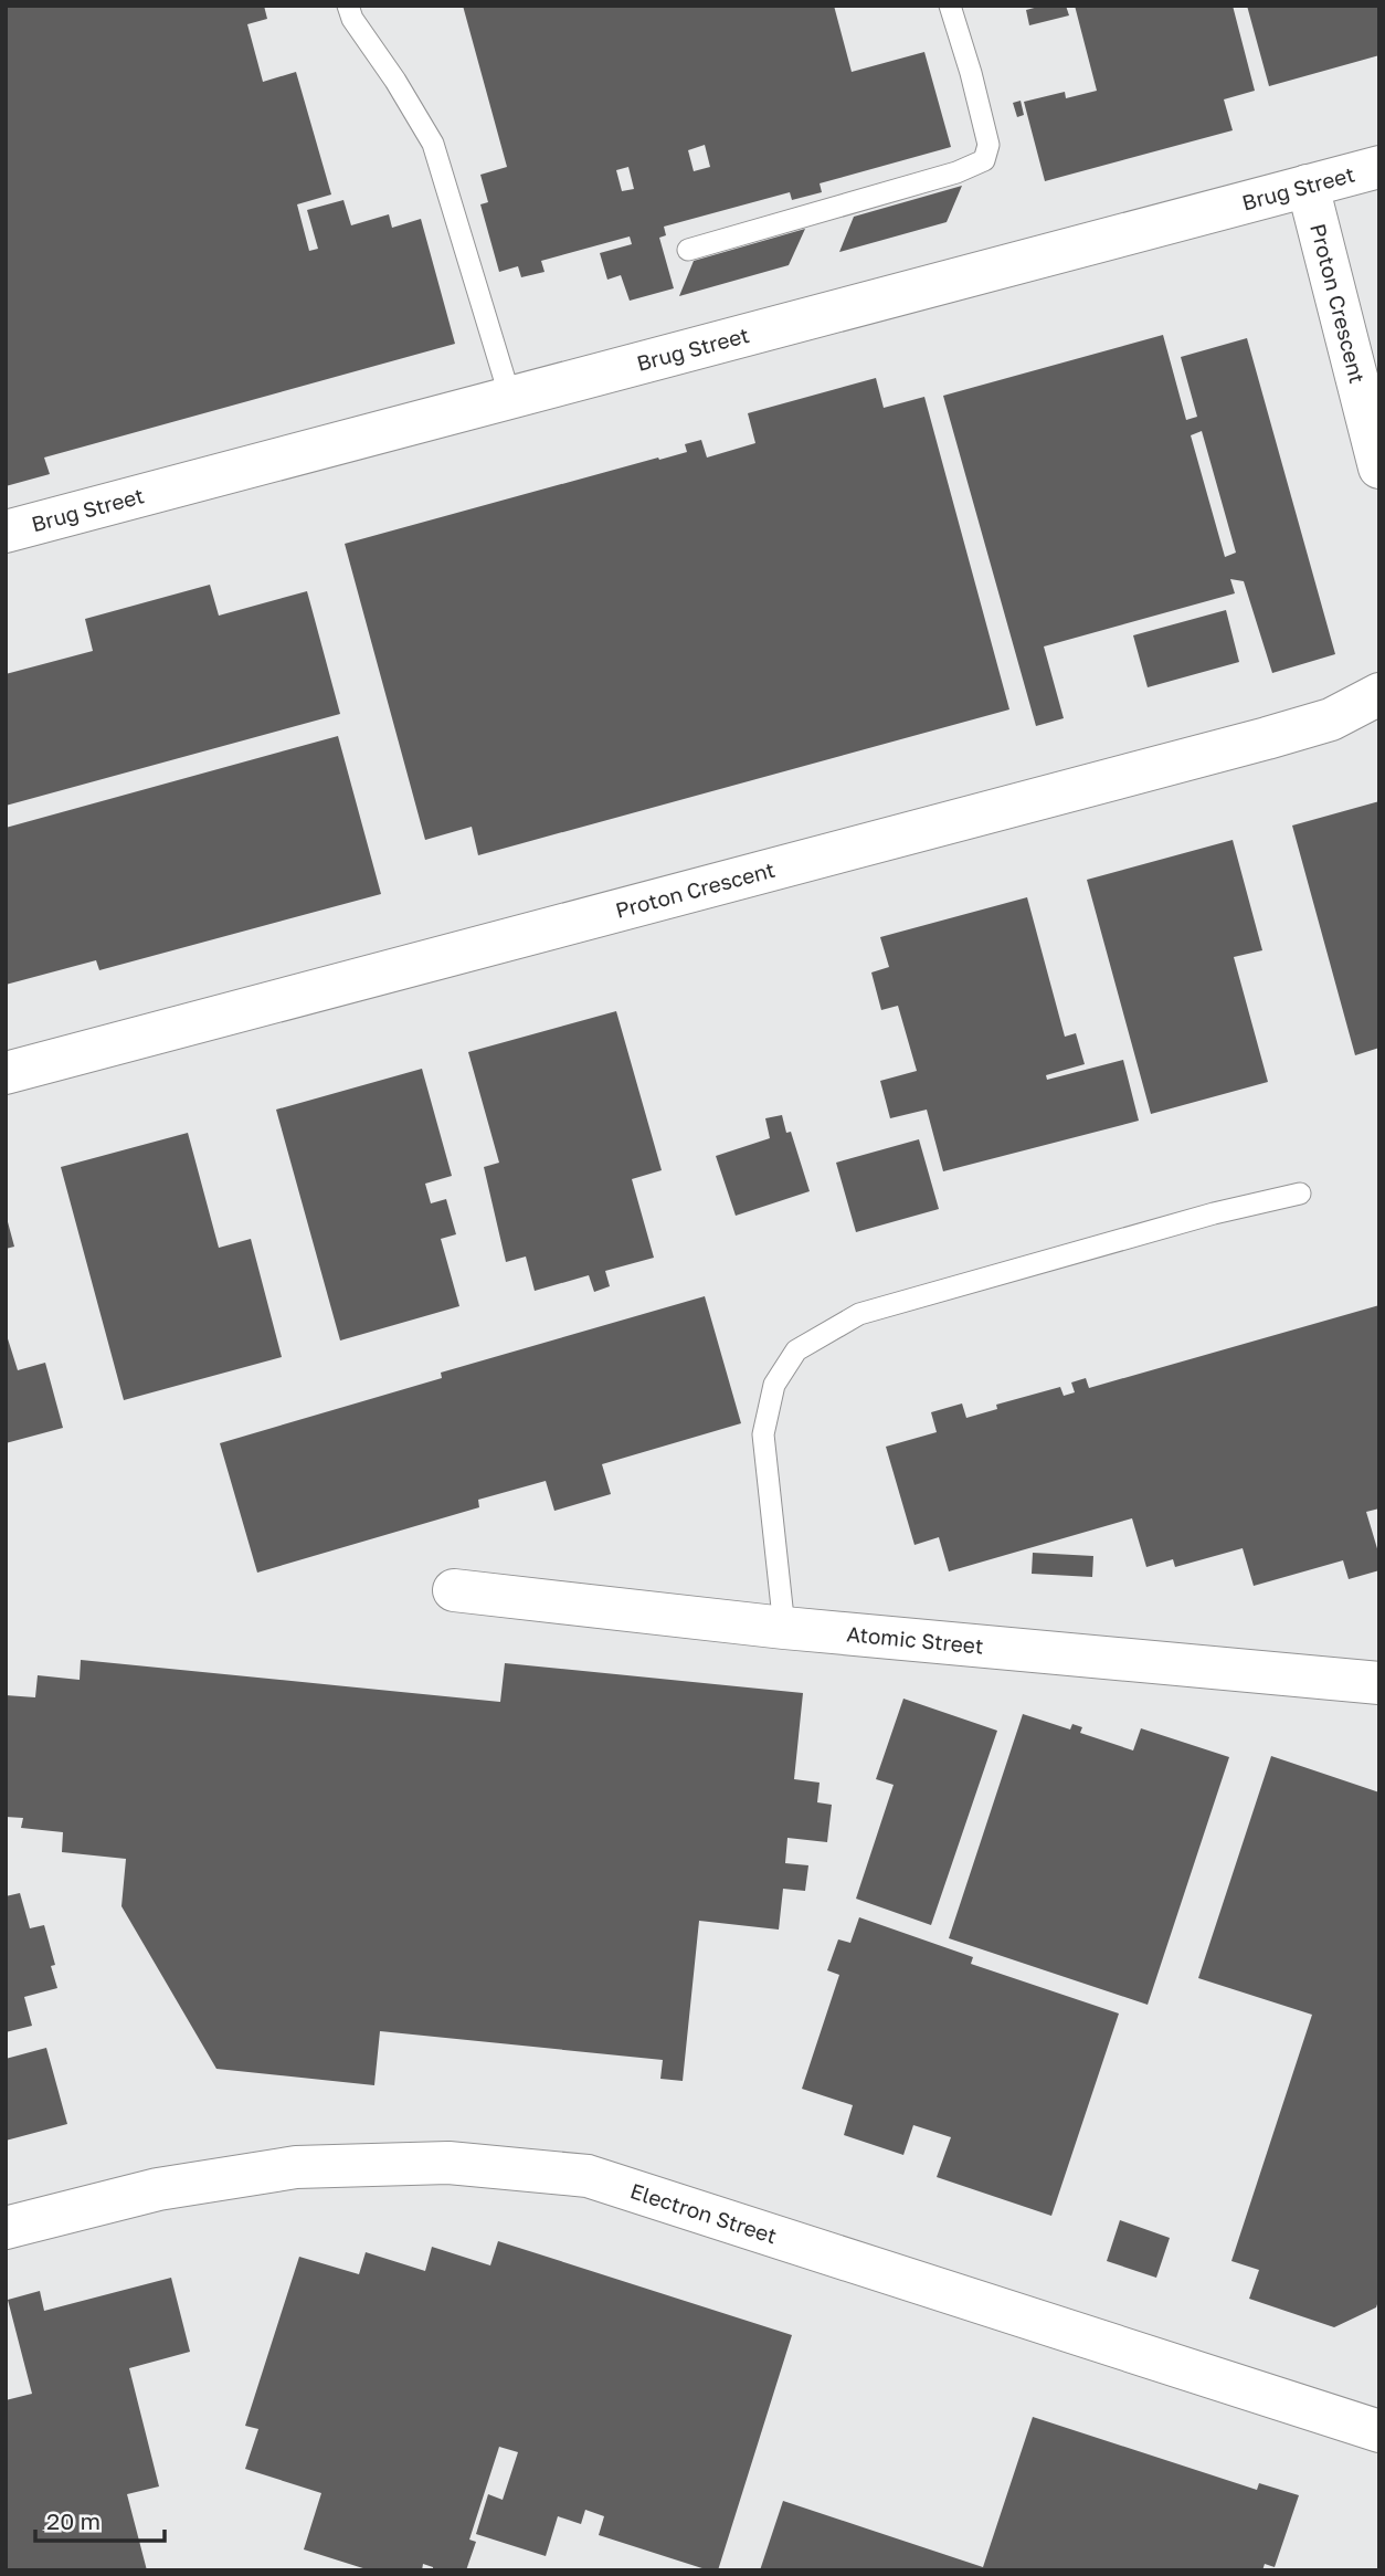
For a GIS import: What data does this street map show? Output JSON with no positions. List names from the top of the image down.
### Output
{
  "streets": {
    "street": [
      "Brug Street",
      "Proton Crescent",
      "Atomic Street",
      "Electron Street"
    ]
  },
  "crossings": [
    ["Brug Street", "Proton Crescent"]
  ],
  "scale_bar": "20 m"
}
